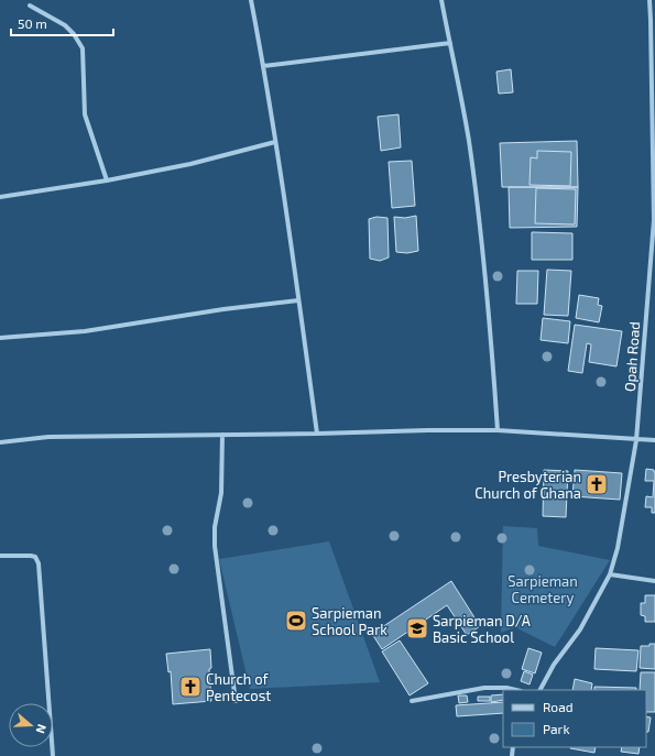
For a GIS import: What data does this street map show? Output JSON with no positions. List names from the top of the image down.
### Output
{
  "streets": {
    "street": ["Opah Road"]
  },
  "parks": ["Sarpieman Cemetery"],
  "places": {
    "church": ["Presbyterian Church of Ghana", "Church of Pentecost"],
    "sports": ["Sarpieman School Park"],
    "school or university": ["Sarpieman D/A Basic School"]
  },
  "legend": ["Road", "Park"],
  "scale_bar": "50 m",
  "north": "right"
}
